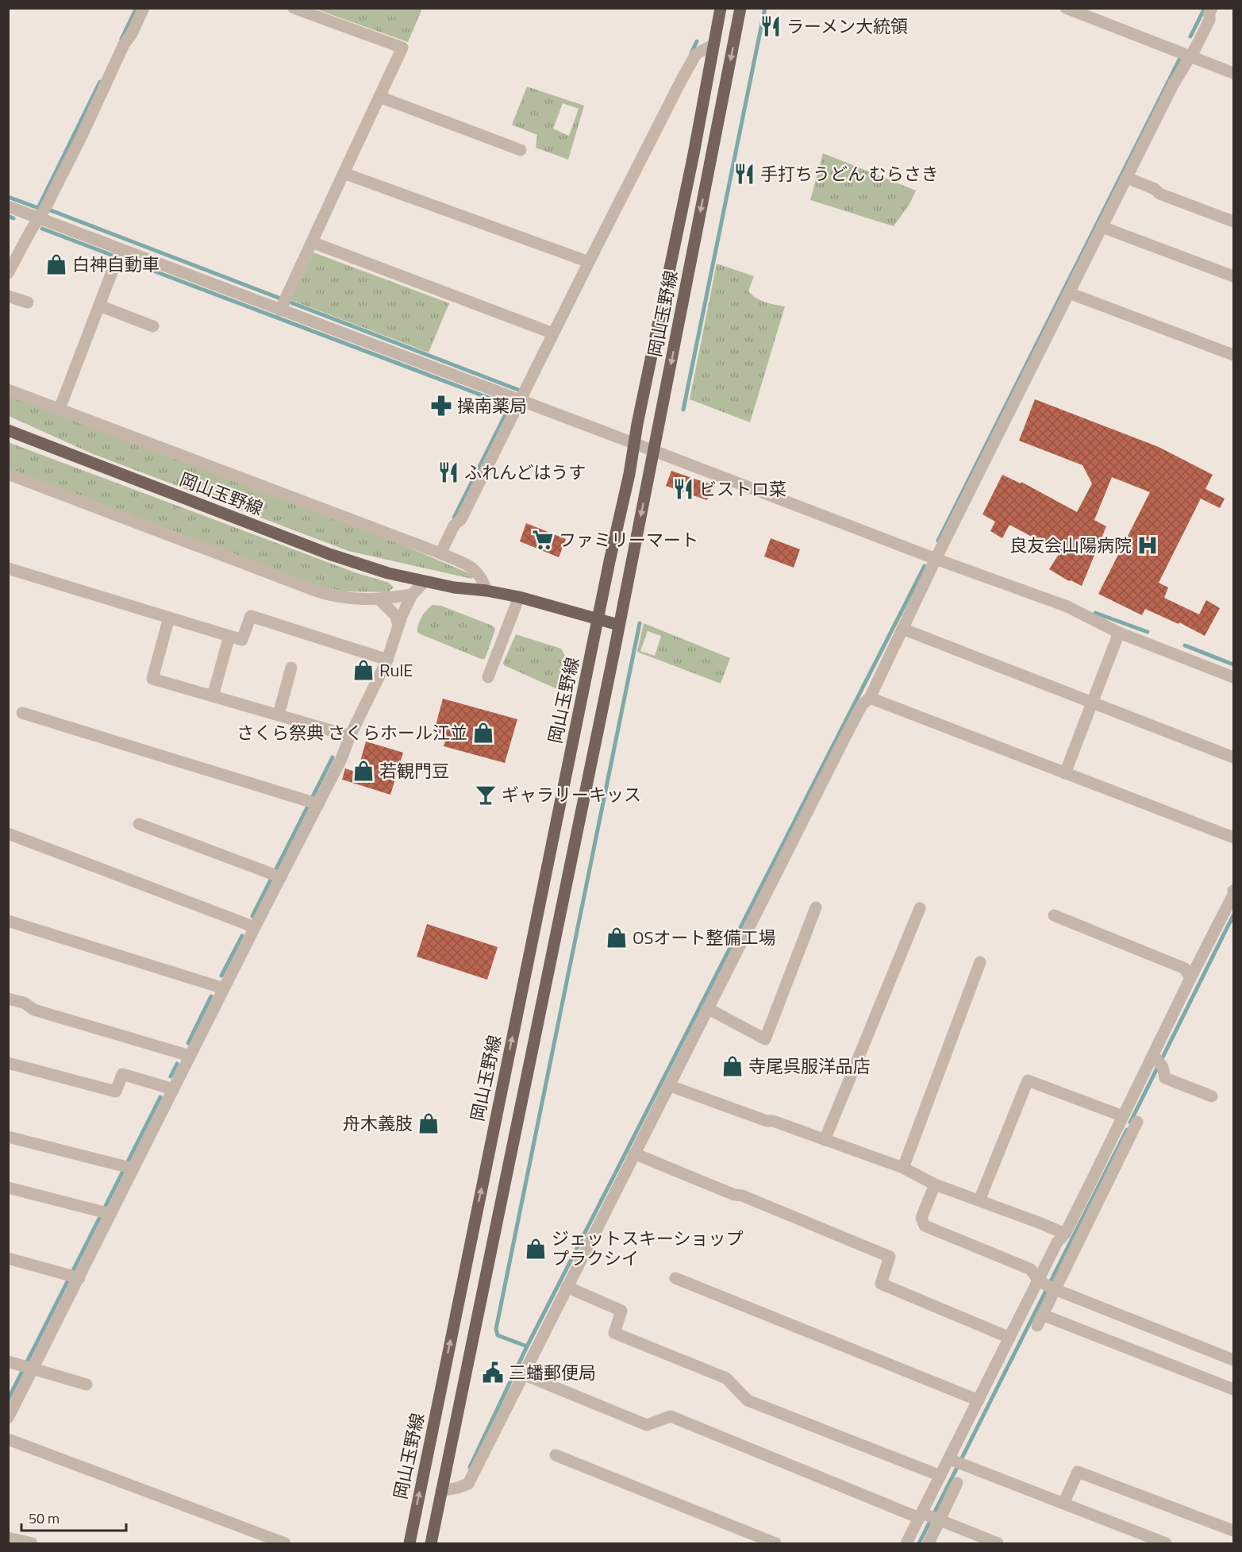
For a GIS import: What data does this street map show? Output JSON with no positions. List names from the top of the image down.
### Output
{
  "streets": {
    "main road": ["岡山玉野線"]
  },
  "places": {
    "restaurant": [
      "ラーメン大統領",
      "手打ちうどん むらさき",
      "ふれんどはうす",
      "ビストロ菜"
    ],
    "shop": [
      "白神自動車",
      "RulE",
      "さくら祭典 さくらホール江並",
      "若観門豆",
      "OSオート整備工場",
      "寺尾呉服洋品店",
      "舟木義肢",
      "ジェットスキーショップ プラクシイ"
    ],
    "pharmacy": ["操南薬局"],
    "supermarket": ["ファミリーマート"],
    "hospital": ["良友会山陽病院"],
    "bar": ["ギャラリーキッス"],
    "public building": ["三蟠郵便局"]
  },
  "scale_bar": "50 m"
}
